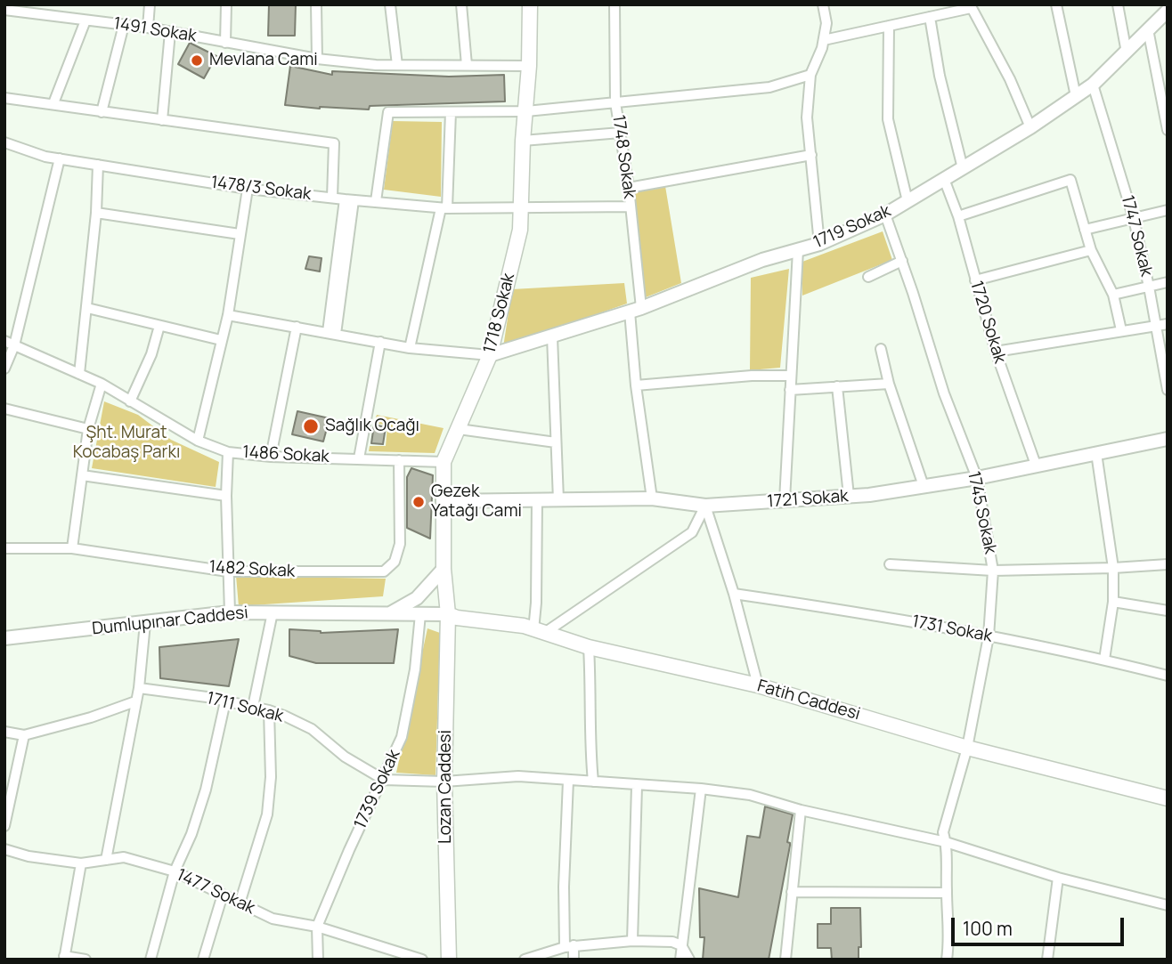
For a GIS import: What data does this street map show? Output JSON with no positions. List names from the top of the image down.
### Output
{
  "streets": {
    "main road": ["1718 Sokak", "Fatih Caddesi", "Lozan Caddesi"],
    "street": [
      "1491 Sokak",
      "1748 Sokak",
      "1478/3 Sokak",
      "1719 Sokak",
      "1747 Sokak",
      "1720 Sokak",
      "1486 Sokak",
      "1721 Sokak",
      "1745 Sokak",
      "1482 Sokak",
      "Dumlupınar Caddesi",
      "1731 Sokak",
      "1711 Sokak",
      "1739 Sokak",
      "1477 Sokak"
    ]
  },
  "crossings": [
    ["1491 Sokak", "1718 Sokak"],
    ["1748 Sokak", "1478/3 Sokak"],
    ["1748 Sokak", "1719 Sokak"],
    ["1748 Sokak", "1721 Sokak"],
    ["1478/3 Sokak", "1718 Sokak"],
    ["1719 Sokak", "1747 Sokak"],
    ["1719 Sokak", "1718 Sokak"],
    ["1719 Sokak", "1720 Sokak"],
    ["1719 Sokak", "1745 Sokak"],
    ["1718 Sokak", "1486 Sokak"],
    ["1718 Sokak", "1721 Sokak"],
    ["1718 Sokak", "Dumlupınar Caddesi"],
    ["1718 Sokak", "Fatih Caddesi"],
    ["1718 Sokak", "Lozan Caddesi"],
    ["1720 Sokak", "1721 Sokak"],
    ["1486 Sokak", "1482 Sokak"],
    ["1721 Sokak", "1745 Sokak"],
    ["1745 Sokak", "1731 Sokak"],
    ["1745 Sokak", "Fatih Caddesi"],
    ["1745 Sokak", "1711 Sokak"],
    ["Dumlupınar Caddesi", "Fatih Caddesi"],
    ["Dumlupınar Caddesi", "Lozan Caddesi"],
    ["Dumlupınar Caddesi", "1739 Sokak"],
    ["Fatih Caddesi", "Lozan Caddesi"],
    ["1711 Sokak", "Lozan Caddesi"],
    ["1711 Sokak", "1739 Sokak"],
    ["1739 Sokak", "1477 Sokak"]
  ],
  "parks": ["Şht. Murat Kocabaş Parkı"],
  "places": ["Mevlana Cami", "Sağlık Ocağı", "Gezek Yatağı Cami"],
  "scale_bar": "100 m"
}
